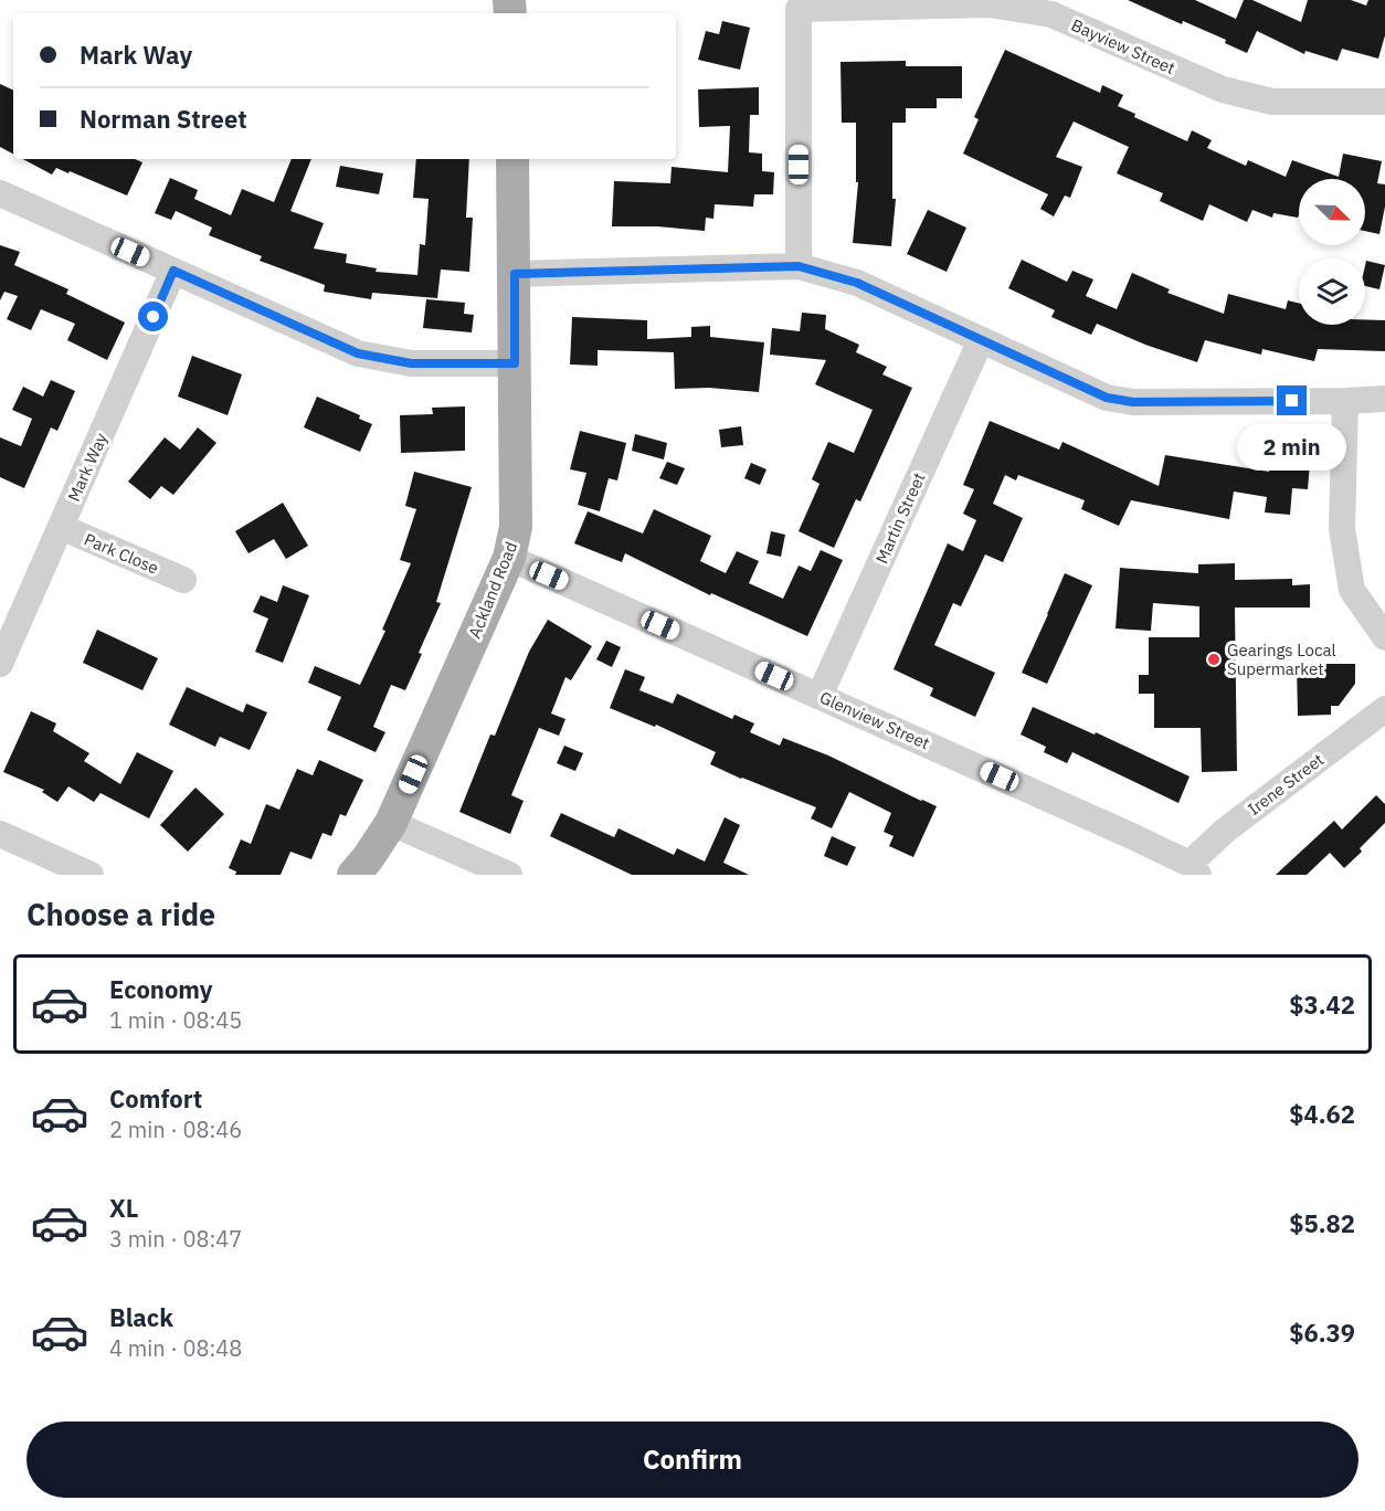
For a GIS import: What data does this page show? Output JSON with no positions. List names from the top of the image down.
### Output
{
  "streets": {
    "main road": ["Ackland Road"],
    "street": [
      "Bayview Street",
      "Mark Way",
      "Martin Street",
      "Park Close",
      "Glenview Street",
      "Irene Street"
    ]
  },
  "crossings": [
    ["Mark Way", "Park Close"],
    ["Martin Street", "Glenview Street"],
    ["Ackland Road", "Glenview Street"],
    ["Glenview Street", "Irene Street"]
  ],
  "places": ["Gearings Local Supermarket"],
  "north": "bottom right",
  "page": {
    "banner": ["Mark Way", "Norman Street"],
    "bubble": "2 min",
    "heading": "Choose a ride",
    "list": [
      {
        "name": "Economy",
        "note": "1 min · 08:45",
        "value": "$3.42"
      },
      {
        "name": "Comfort",
        "note": "2 min · 08:46",
        "value": "$4.62"
      },
      {
        "name": "XL",
        "note": "3 min · 08:47",
        "value": "$5.82"
      },
      {
        "name": "Black",
        "note": "4 min · 08:48",
        "value": "$6.39"
      }
    ],
    "buttons": "Confirm"
  }
}
